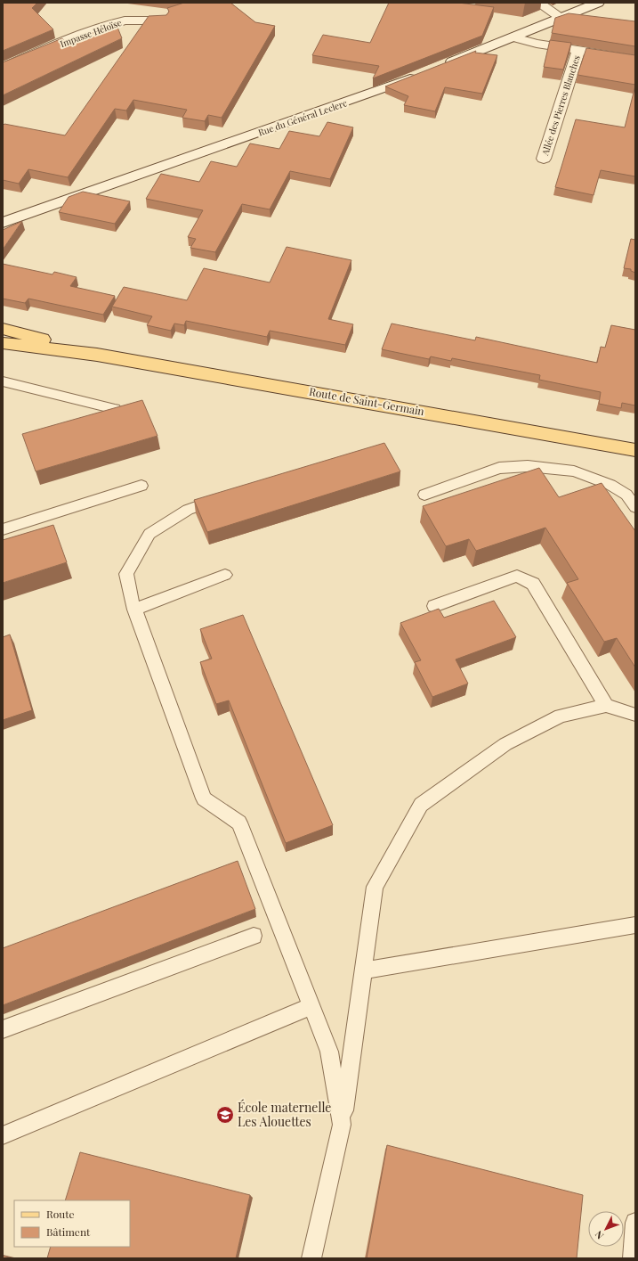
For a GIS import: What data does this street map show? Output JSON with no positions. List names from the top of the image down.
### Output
{
  "streets": {
    "main road": ["Route de Saint-Germain"],
    "street": ["Impasse Héloïse", "Allée des Pierres Blanches", "Rue du Général Leclerc"]
  },
  "places": {
    "school or university": ["École maternelle Les Alouettes"]
  },
  "legend": ["Route", "Bâtiment"],
  "north": "bottom left"
}
